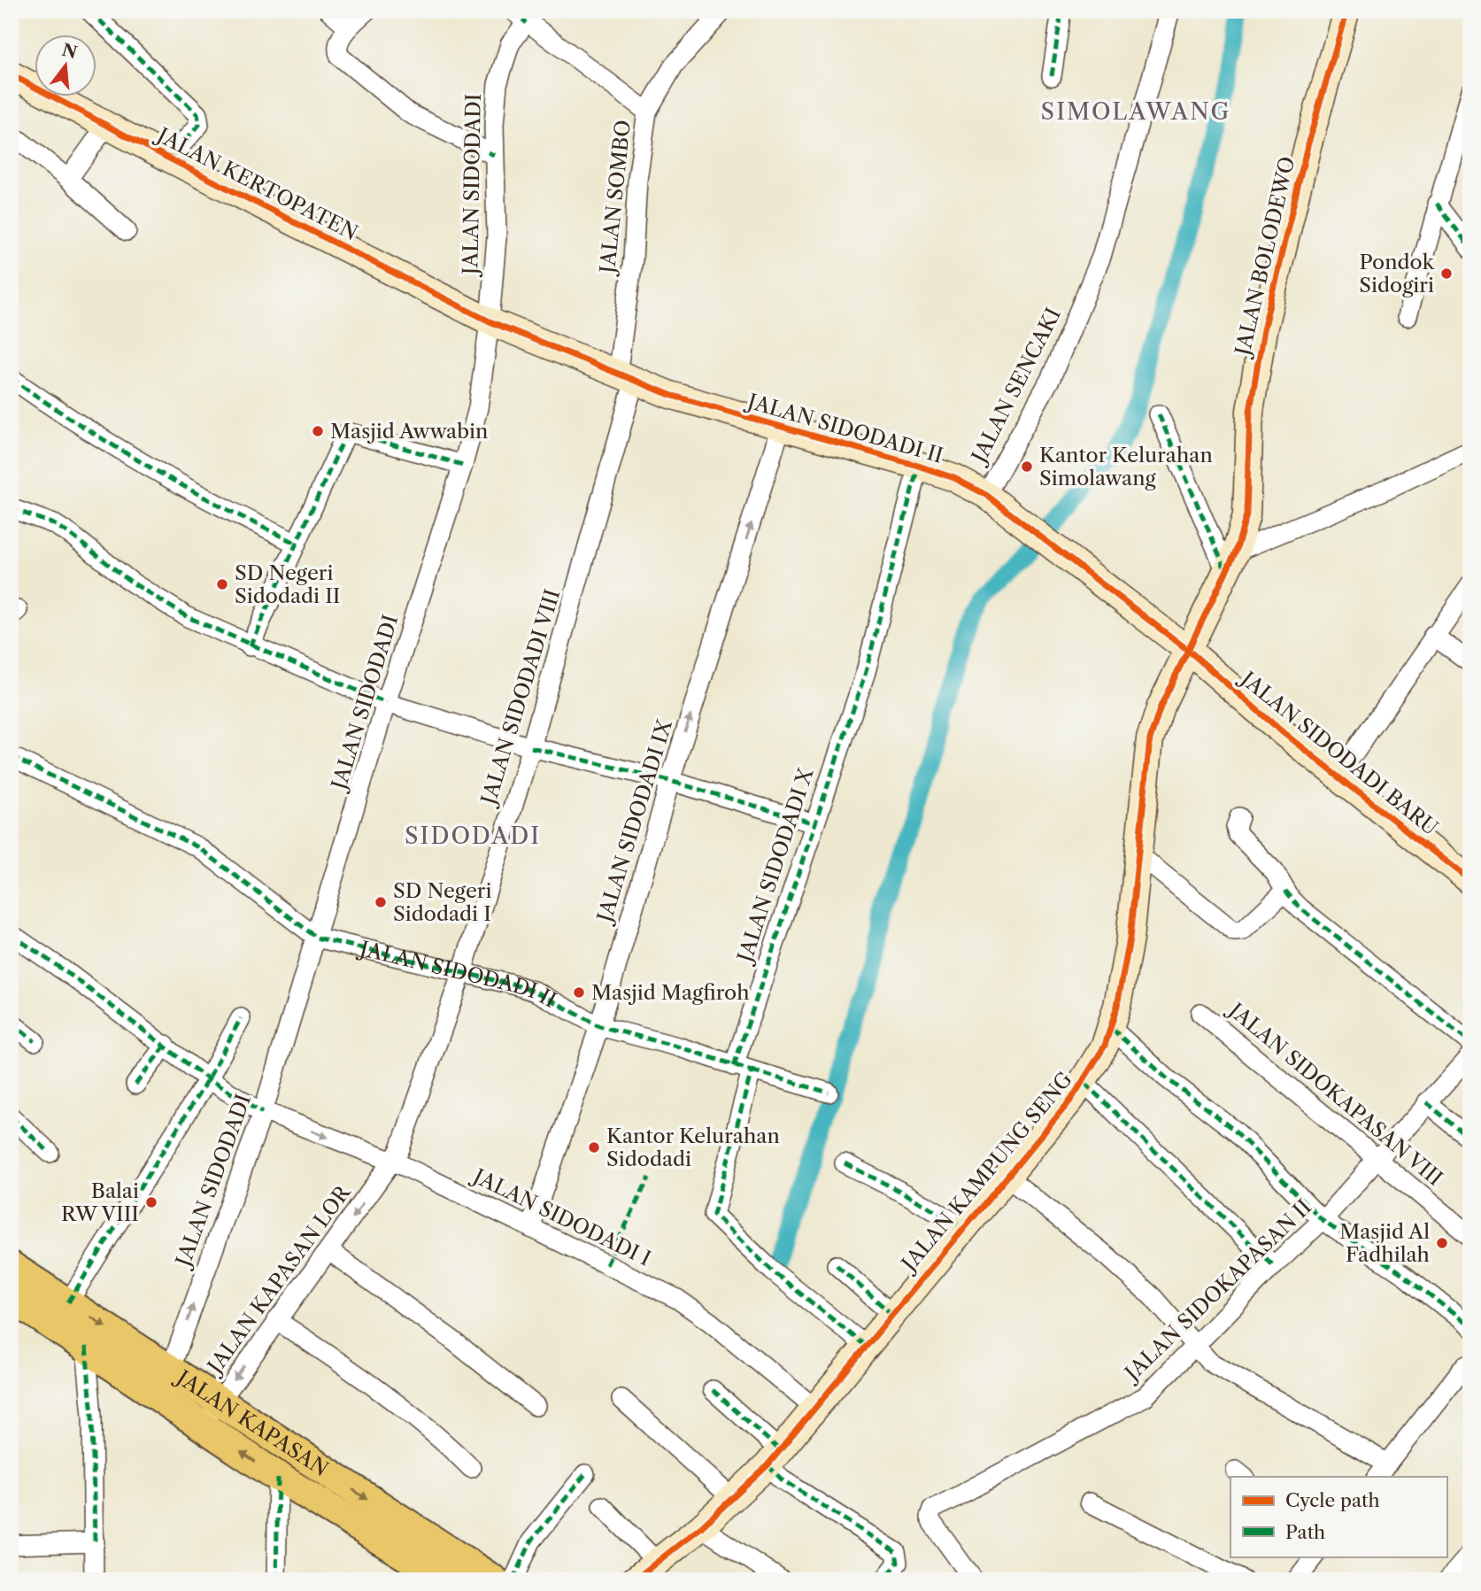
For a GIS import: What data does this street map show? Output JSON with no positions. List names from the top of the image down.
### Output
{
  "streets": {
    "main road": ["JALAN KAPASAN"],
    "street": [
      "JALAN KERTOPATEN",
      "JALAN SIDODADI",
      "JALAN SOMBO",
      "JALAN BOLODEWO",
      "JALAN SENCAKI",
      "JALAN SIDODADI II",
      "JALAN SIDODADI VIII",
      "JALAN SIDODADI BARU",
      "JALAN SIDODADI IX",
      "JALAN SIDODADI X",
      "JALAN SIDOKAPASAN VIII",
      "JALAN KAMPUNG SENG",
      "JALAN SIDODADI I",
      "JALAN KAPASAN LOR",
      "JALAN SIDOKAPASAN II"
    ]
  },
  "crossings": [
    ["JALAN KERTOPATEN", "JALAN SIDODADI"],
    ["JALAN KERTOPATEN", "JALAN SIDODADI II"],
    ["JALAN SIDODADI", "JALAN SIDODADI II"],
    ["JALAN SIDODADI", "JALAN SIDODADI I"],
    ["JALAN SIDODADI", "JALAN KAPASAN"],
    ["JALAN SOMBO", "JALAN SIDODADI II"],
    ["JALAN SOMBO", "JALAN SIDODADI VIII"],
    ["JALAN BOLODEWO", "JALAN SIDODADI II"],
    ["JALAN BOLODEWO", "JALAN SIDODADI BARU"],
    ["JALAN BOLODEWO", "JALAN KAMPUNG SENG"],
    ["JALAN SENCAKI", "JALAN SIDODADI II"],
    ["JALAN SIDODADI II", "JALAN SIDODADI VIII"],
    ["JALAN SIDODADI II", "JALAN SIDODADI BARU"],
    ["JALAN SIDODADI II", "JALAN SIDODADI IX"],
    ["JALAN SIDODADI II", "JALAN SIDODADI X"],
    ["JALAN SIDODADI II", "JALAN KAMPUNG SENG"],
    ["JALAN SIDODADI VIII", "JALAN SIDODADI I"],
    ["JALAN SIDODADI VIII", "JALAN KAPASAN LOR"],
    ["JALAN SIDODADI BARU", "JALAN KAMPUNG SENG"],
    ["JALAN SIDODADI IX", "JALAN SIDODADI I"],
    ["JALAN SIDODADI X", "JALAN KAMPUNG SENG"],
    ["JALAN SIDOKAPASAN VIII", "JALAN SIDOKAPASAN II"],
    ["JALAN KAMPUNG SENG", "JALAN SIDODADI I"],
    ["JALAN SIDODADI I", "JALAN KAPASAN LOR"],
    ["JALAN KAPASAN LOR", "JALAN KAPASAN"]
  ],
  "one_way": ["JALAN SIDODADI IX", "JALAN KAPASAN LOR"],
  "districts": ["SIMOLAWANG", "SIDODADI"],
  "places": [
    "Pondok Sidogiri",
    "Masjid Awwabin",
    "Kantor Kelurahan Simolawang",
    "SD Negeri Sidodadi II",
    "SD Negeri Sidodadi I",
    "Masjid Magfiroh",
    "Kantor Kelurahan Sidodadi",
    "Balai RW VIII",
    "Masjid Al Fadhilah"
  ],
  "legend": ["Cycle path", "Path"],
  "north": "top"
}
